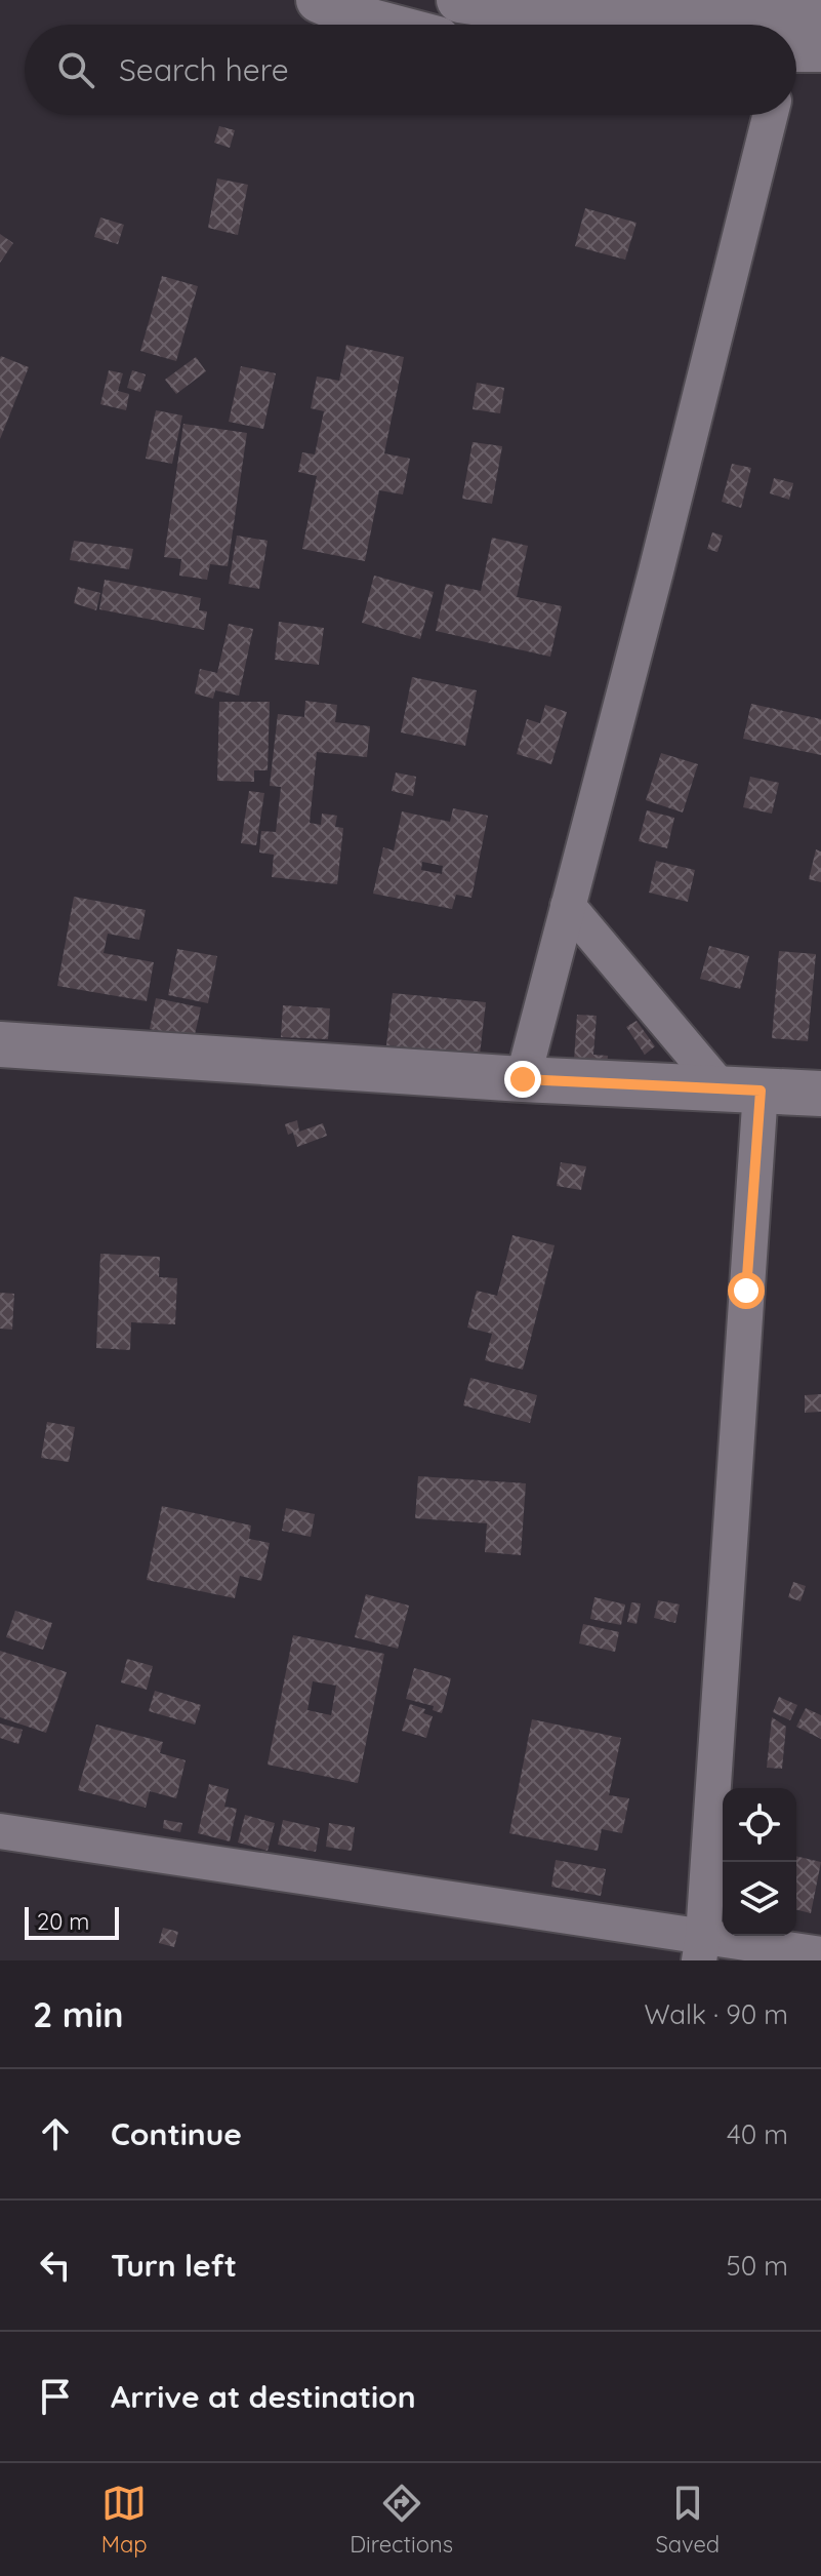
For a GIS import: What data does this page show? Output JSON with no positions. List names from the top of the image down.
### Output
{
  "scale_bar": "20 m",
  "page": {
    "search": "Search here",
    "scale": "20 m",
    "heading": ["2 min", "Walk · 90 m"],
    "list": [
      ["Continue", "40 m"],
      ["Turn left", "50 m"],
      "Arrive at destination"
    ],
    "nav": ["Map", "Directions", "Saved"]
  }
}
